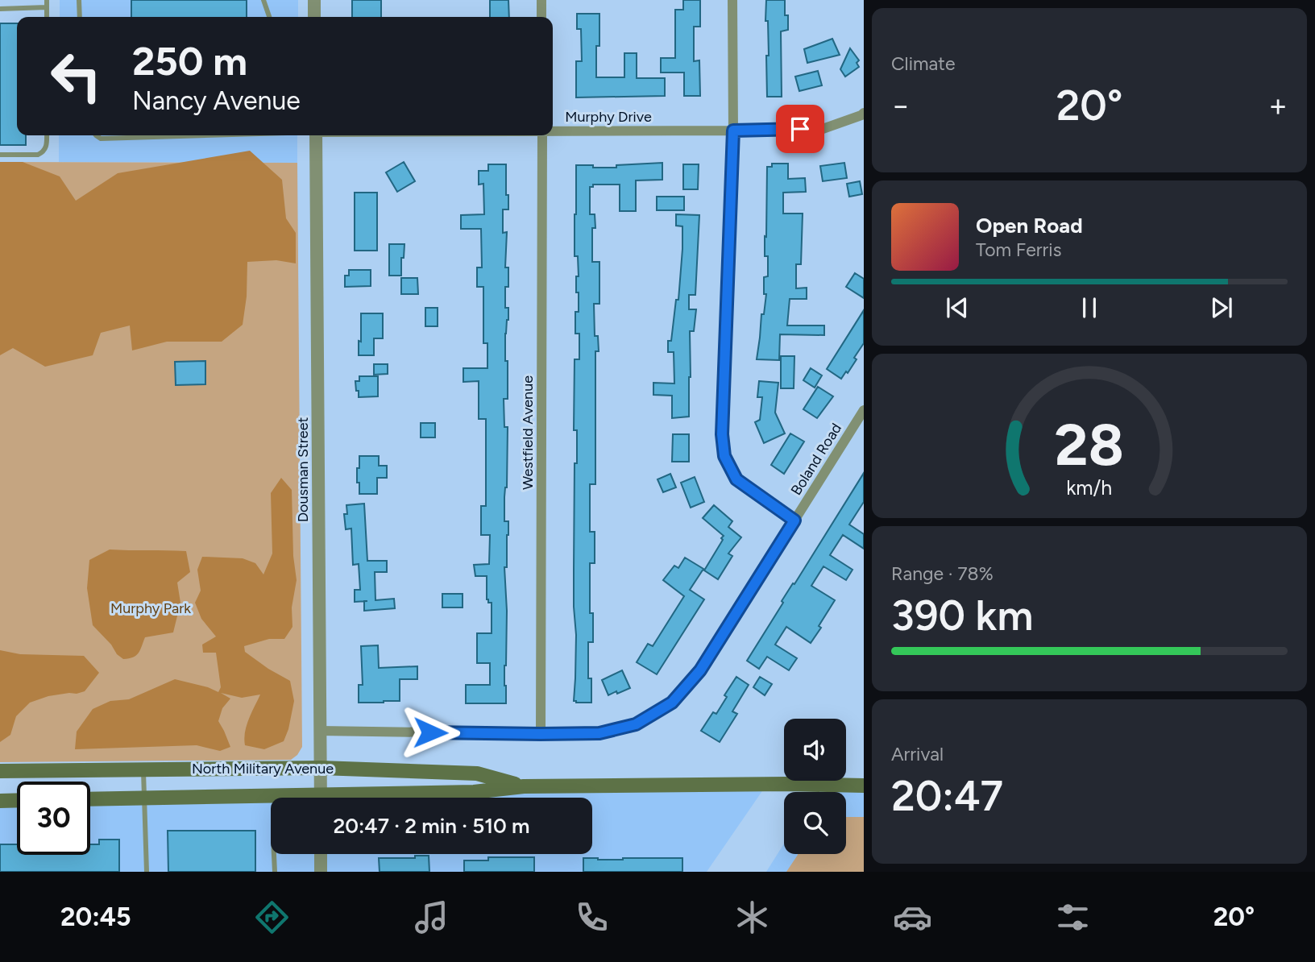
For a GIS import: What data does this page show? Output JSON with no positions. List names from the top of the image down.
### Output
{
  "streets": {
    "main road": ["North Military Avenue"],
    "street": [
      "Murphy Drive",
      "Westfield Avenue",
      "Boland Road",
      "Dousman Street"
    ]
  },
  "crossings": [
    ["Westfield Avenue", "Boland Road"],
    ["Boland Road", "Dousman Street"],
    ["Dousman Street", "North Military Avenue"]
  ],
  "parks": ["Murphy Park"],
  "page": {
    "tile": [
      "Climate",
      ["Range · 78%", "390 km"],
      ["Arrival", "20:47"]
    ],
    "turn": ["250 m", "Nancy Avenue"],
    "heat": ["−", "20°", "+"],
    "song": ["Open Road", "Tom Ferris"],
    "limit": "30",
    "trip": "20:47 · 2 min · 510 m",
    "tabs": ["20:45", "20°"],
    "gauge": ["28", "km/h"]
  }
}
